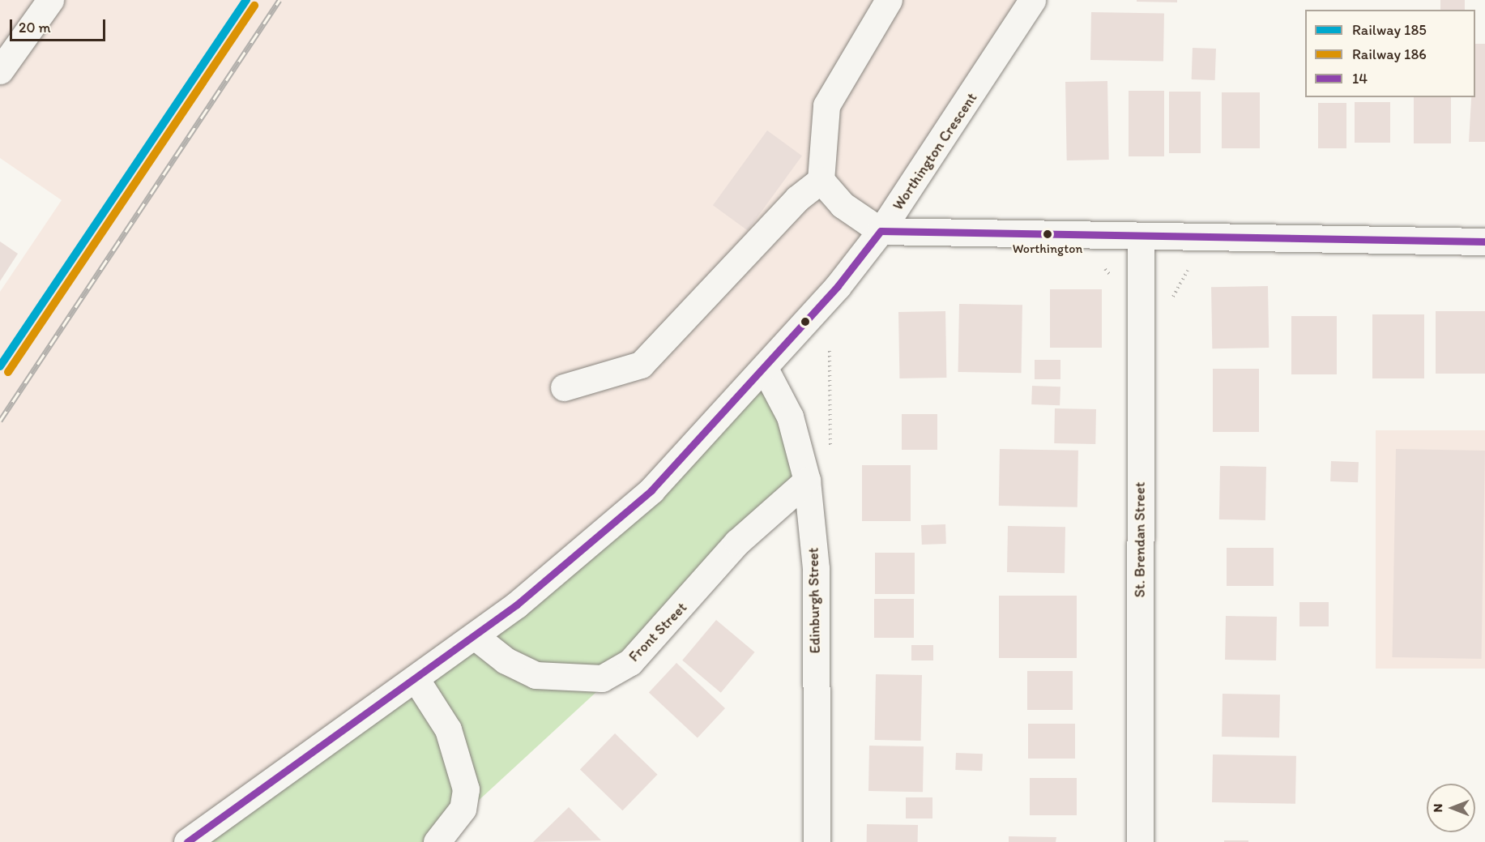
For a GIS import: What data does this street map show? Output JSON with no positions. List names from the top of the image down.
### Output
{
  "streets": {
    "street": [
      "Worthington Crescent",
      "St. Brendan Street",
      "Edinburgh Street",
      "Front Street"
    ]
  },
  "crossings": [
    ["Worthington Crescent", "Edinburgh Street"],
    ["Worthington Crescent", "Front Street"],
    ["Edinburgh Street", "Front Street"]
  ],
  "places": ["Worthington"],
  "lines": ["rail line 185", "rail line 186", "transit line 14"],
  "legend": ["Railway 185", "Railway 186", "14"],
  "scale_bar": "20 m",
  "north": "left"
}
